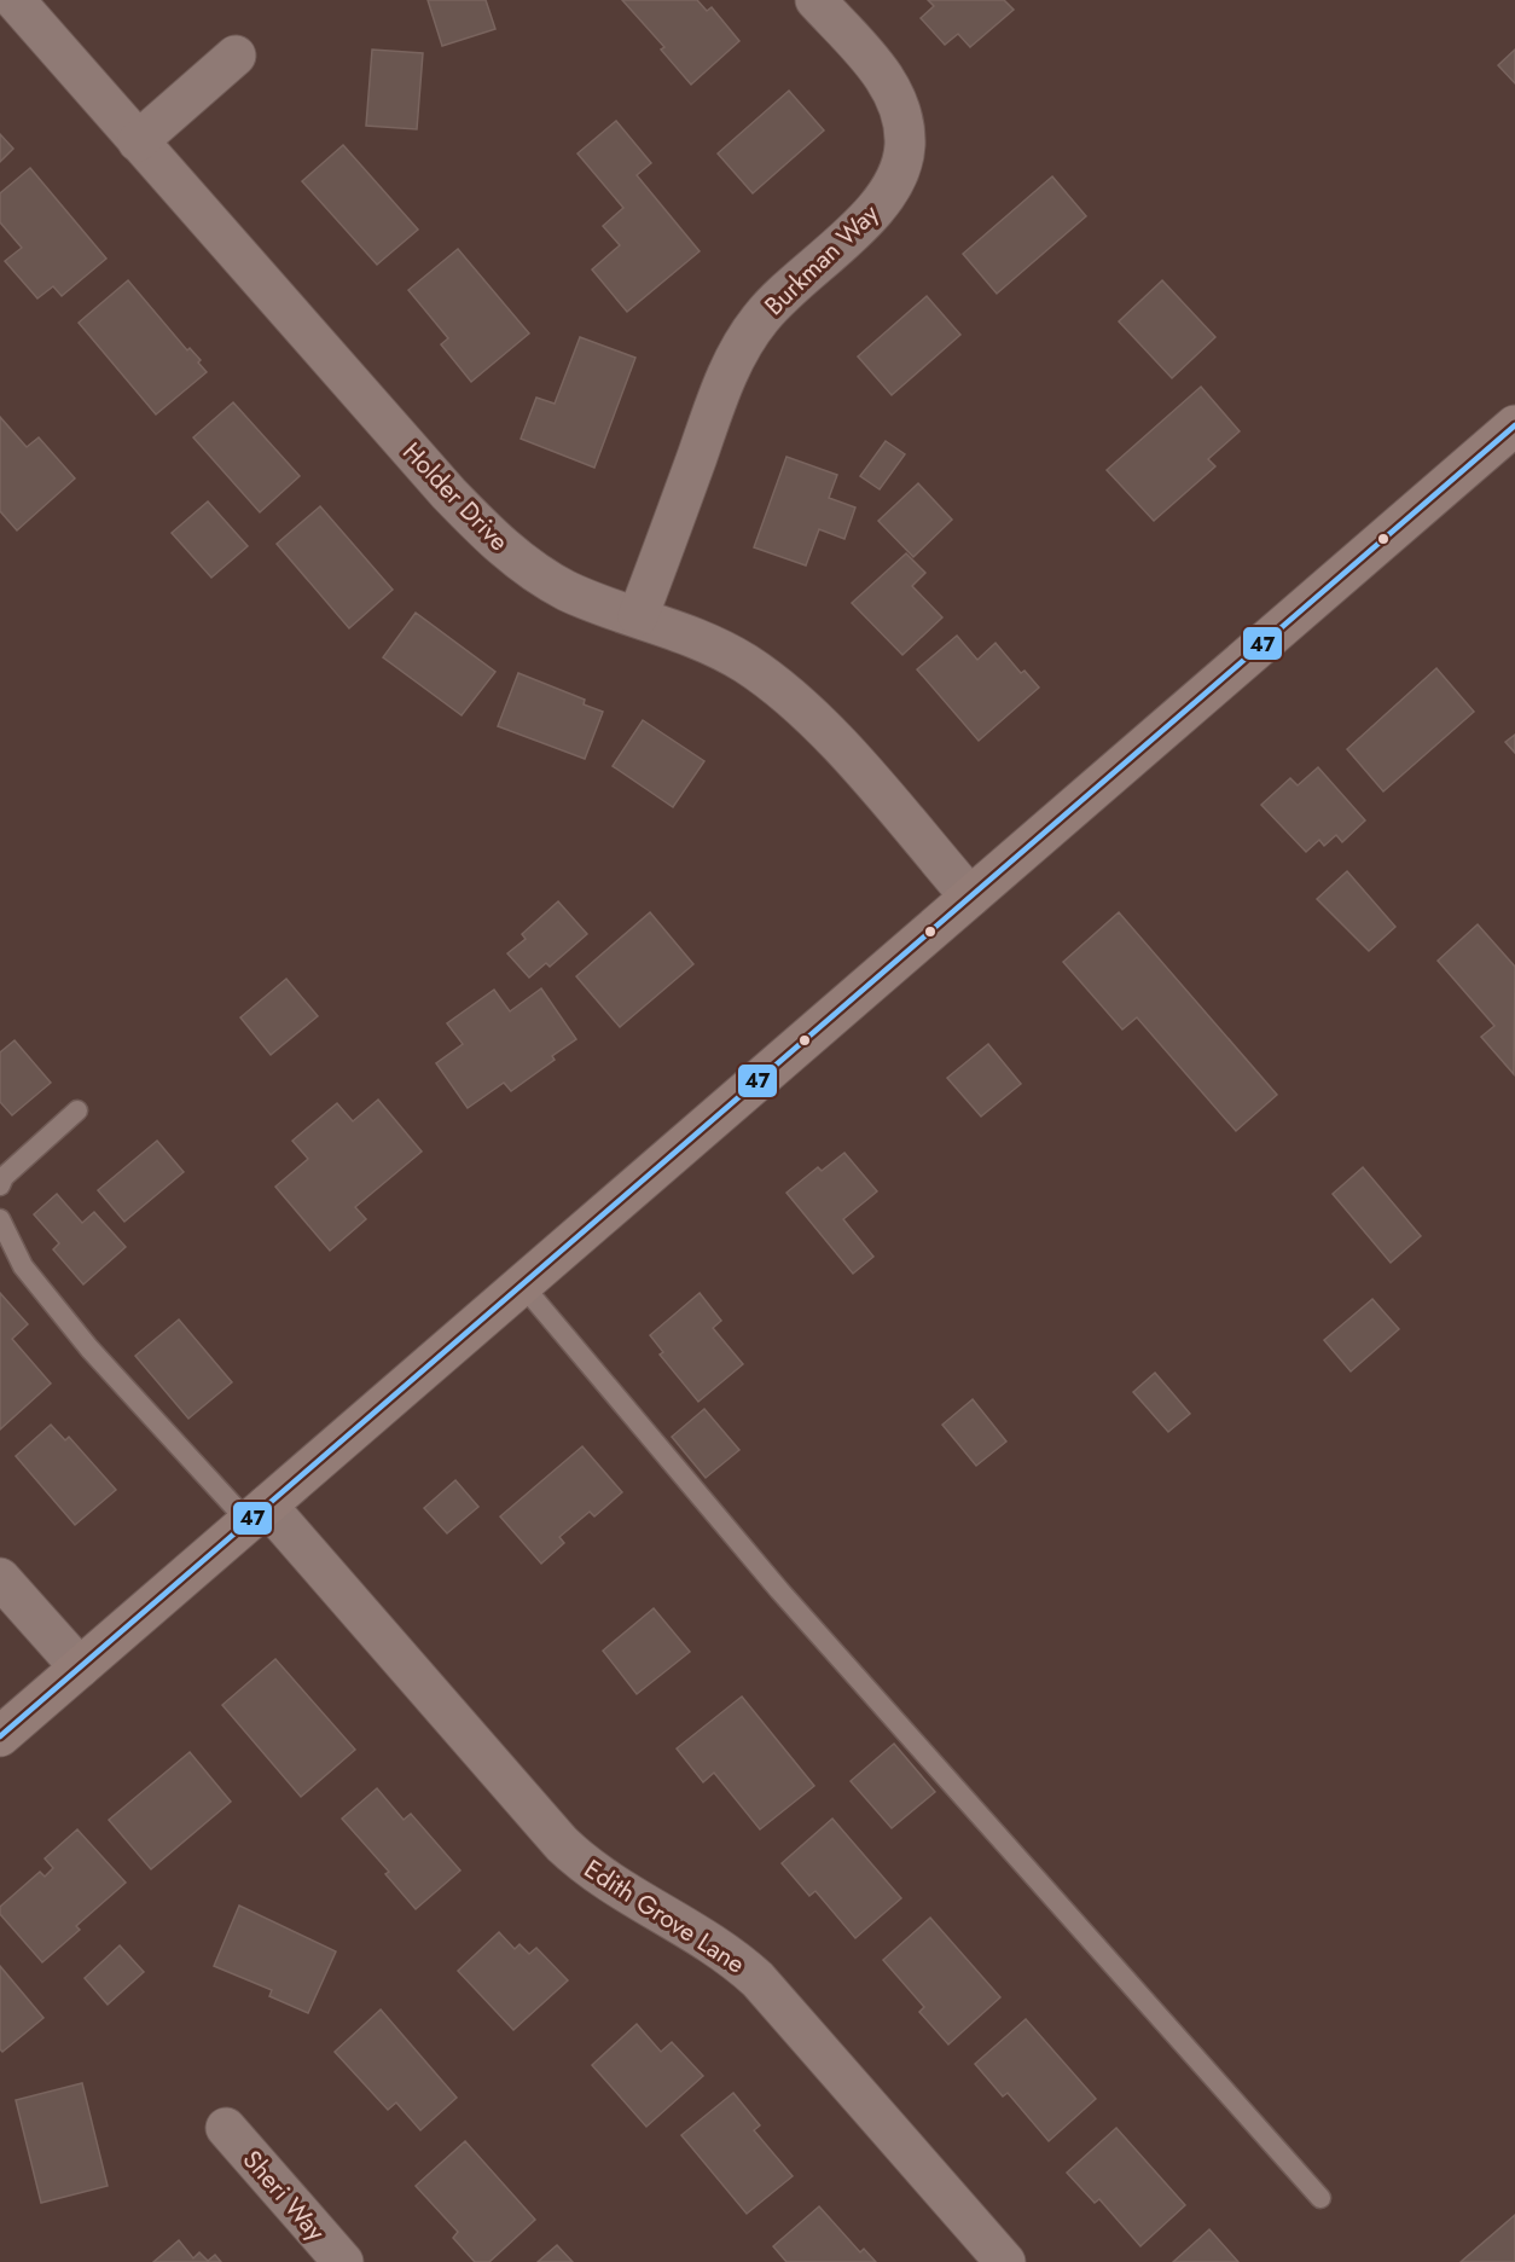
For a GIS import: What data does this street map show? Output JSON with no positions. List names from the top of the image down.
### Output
{
  "streets": {
    "street": [
      "Burkman Way",
      "Holder Drive",
      "Edith Grove Lane",
      "Sheri Way"
    ]
  },
  "crossings": [
    ["Burkman Way", "Holder Drive"]
  ],
  "lines": ["transit line 47"]
}
